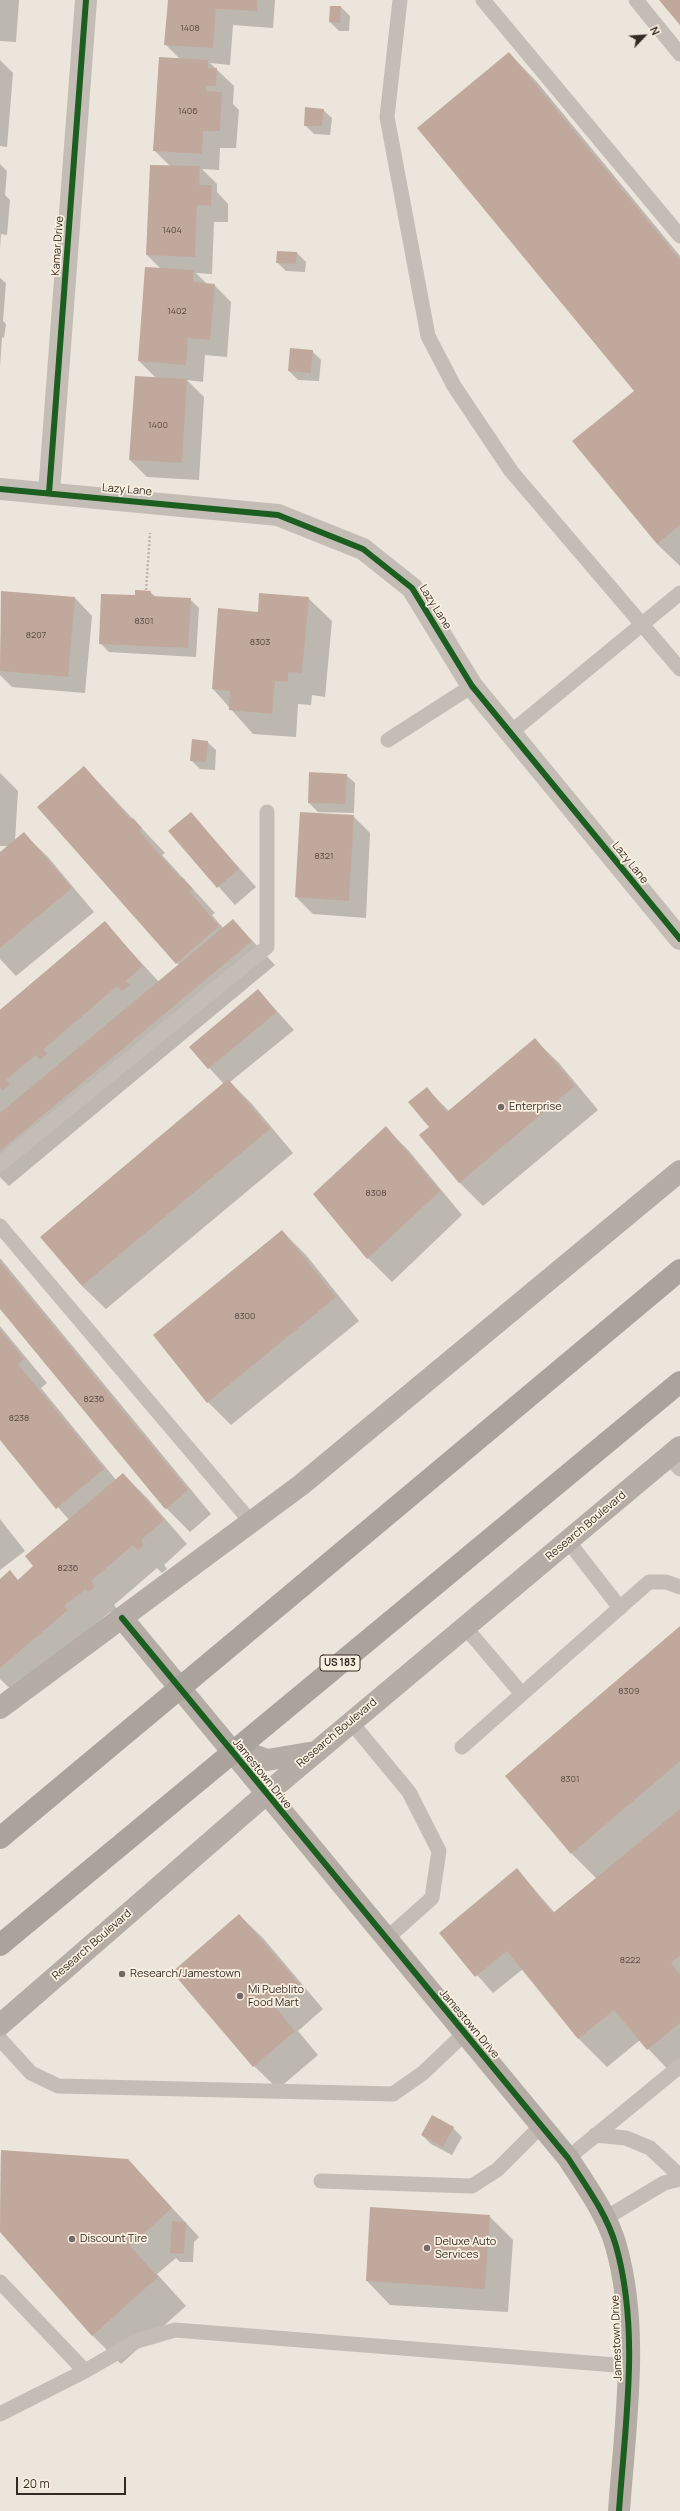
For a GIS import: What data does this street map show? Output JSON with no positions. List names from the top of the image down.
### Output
{
  "streets": {
    "highway": ["US 183"],
    "main road": ["Research Boulevard", "Jamestown Drive"],
    "street": ["Kamar Drive", "Lazy Lane"]
  },
  "crossings": [
    ["Kamar Drive", "Lazy Lane"],
    ["Research Boulevard", "Jamestown Drive"]
  ],
  "places": [
    "Enterprise",
    "Research/Jamestown",
    "Mi Pueblito Food Mart",
    "Discount Tire",
    "Deluxe Auto Services"
  ],
  "house_numbers": [
    "1408",
    "1406",
    "1404",
    "1402",
    "1400",
    "8301",
    "8207",
    "8303",
    "8321",
    "8308",
    "8300",
    "8236",
    "8238",
    "8236",
    "8309",
    "8301",
    "8222"
  ],
  "scale_bar": "20 m",
  "north": "top right"
}
